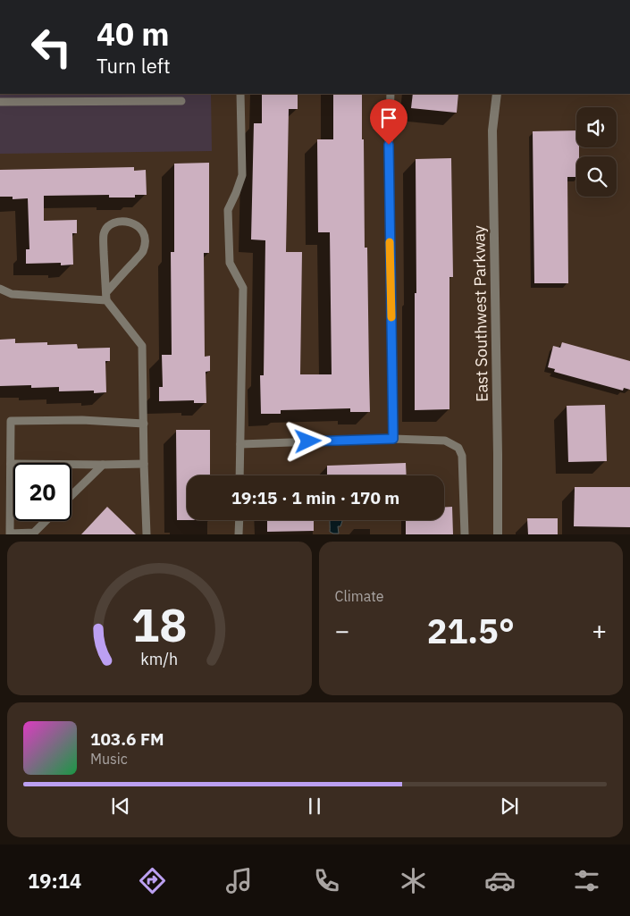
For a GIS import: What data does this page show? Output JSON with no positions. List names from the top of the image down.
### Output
{
  "streets": {
    "street": ["East Southwest Parkway"]
  },
  "page": {
    "turn": ["40 m", "Turn left"],
    "limit": "20",
    "trip": "19:15 · 1 min · 170 m",
    "tile": "Climate",
    "heat": ["−", "21.5°", "+"],
    "song": ["103.6 FM", "Music"],
    "tabs": "19:14",
    "gauge": ["18", "km/h"]
  }
}
